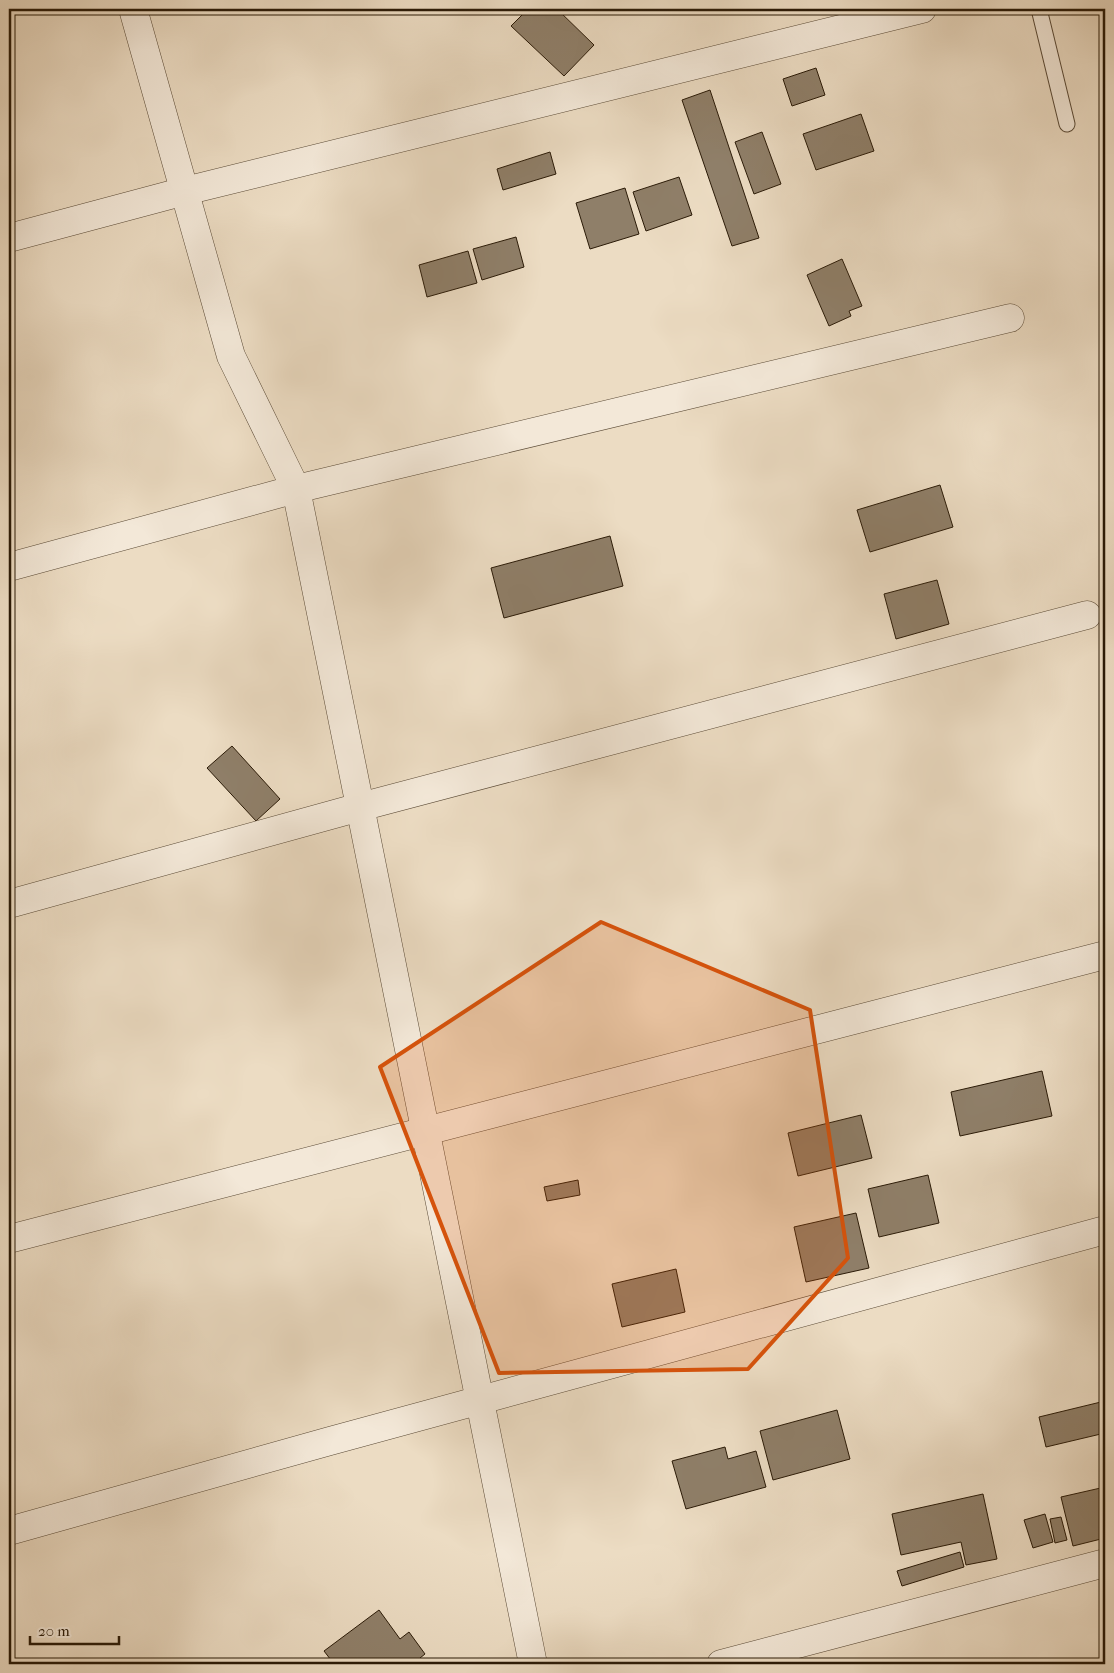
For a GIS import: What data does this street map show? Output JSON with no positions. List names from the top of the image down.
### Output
{
  "scale_bar": "20 m"
}
